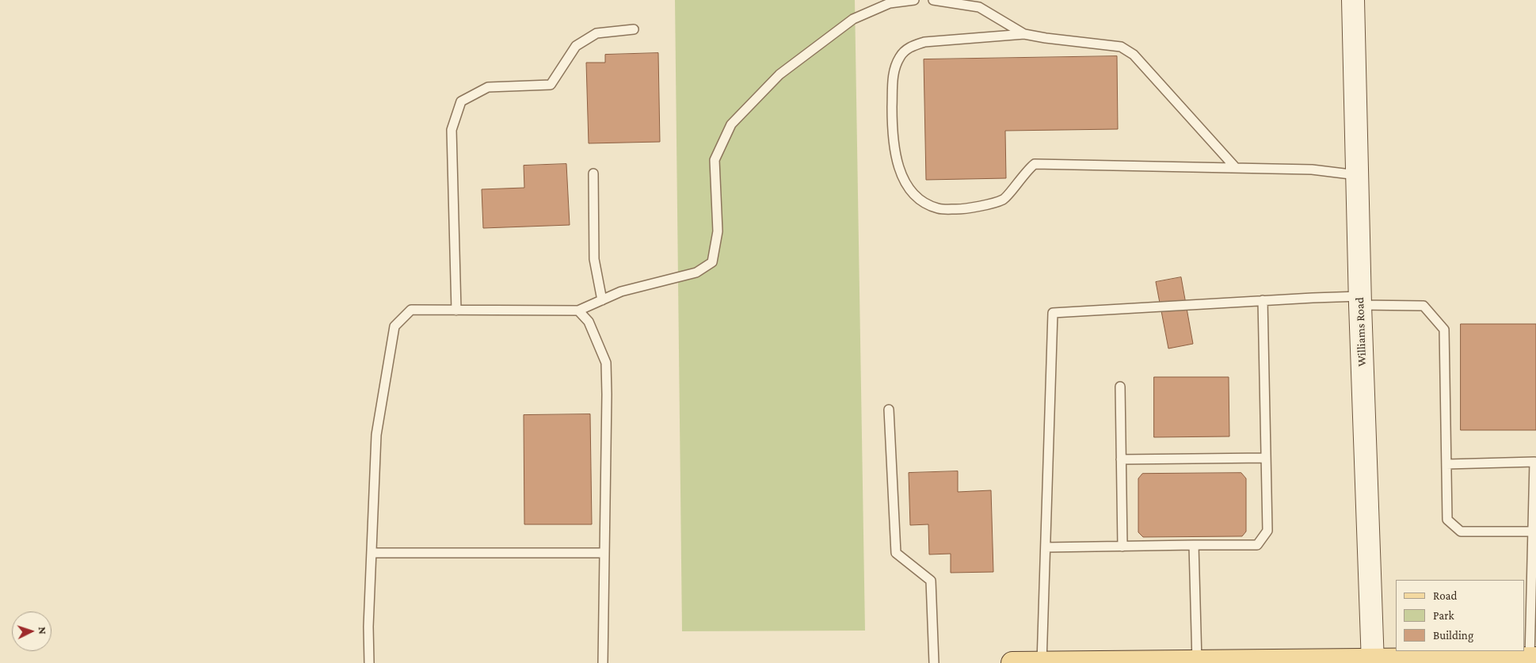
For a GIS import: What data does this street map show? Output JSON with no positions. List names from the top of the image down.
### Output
{
  "streets": {
    "main road": ["Williams Road"]
  },
  "legend": ["Road", "Park", "Building"],
  "north": "right"
}
